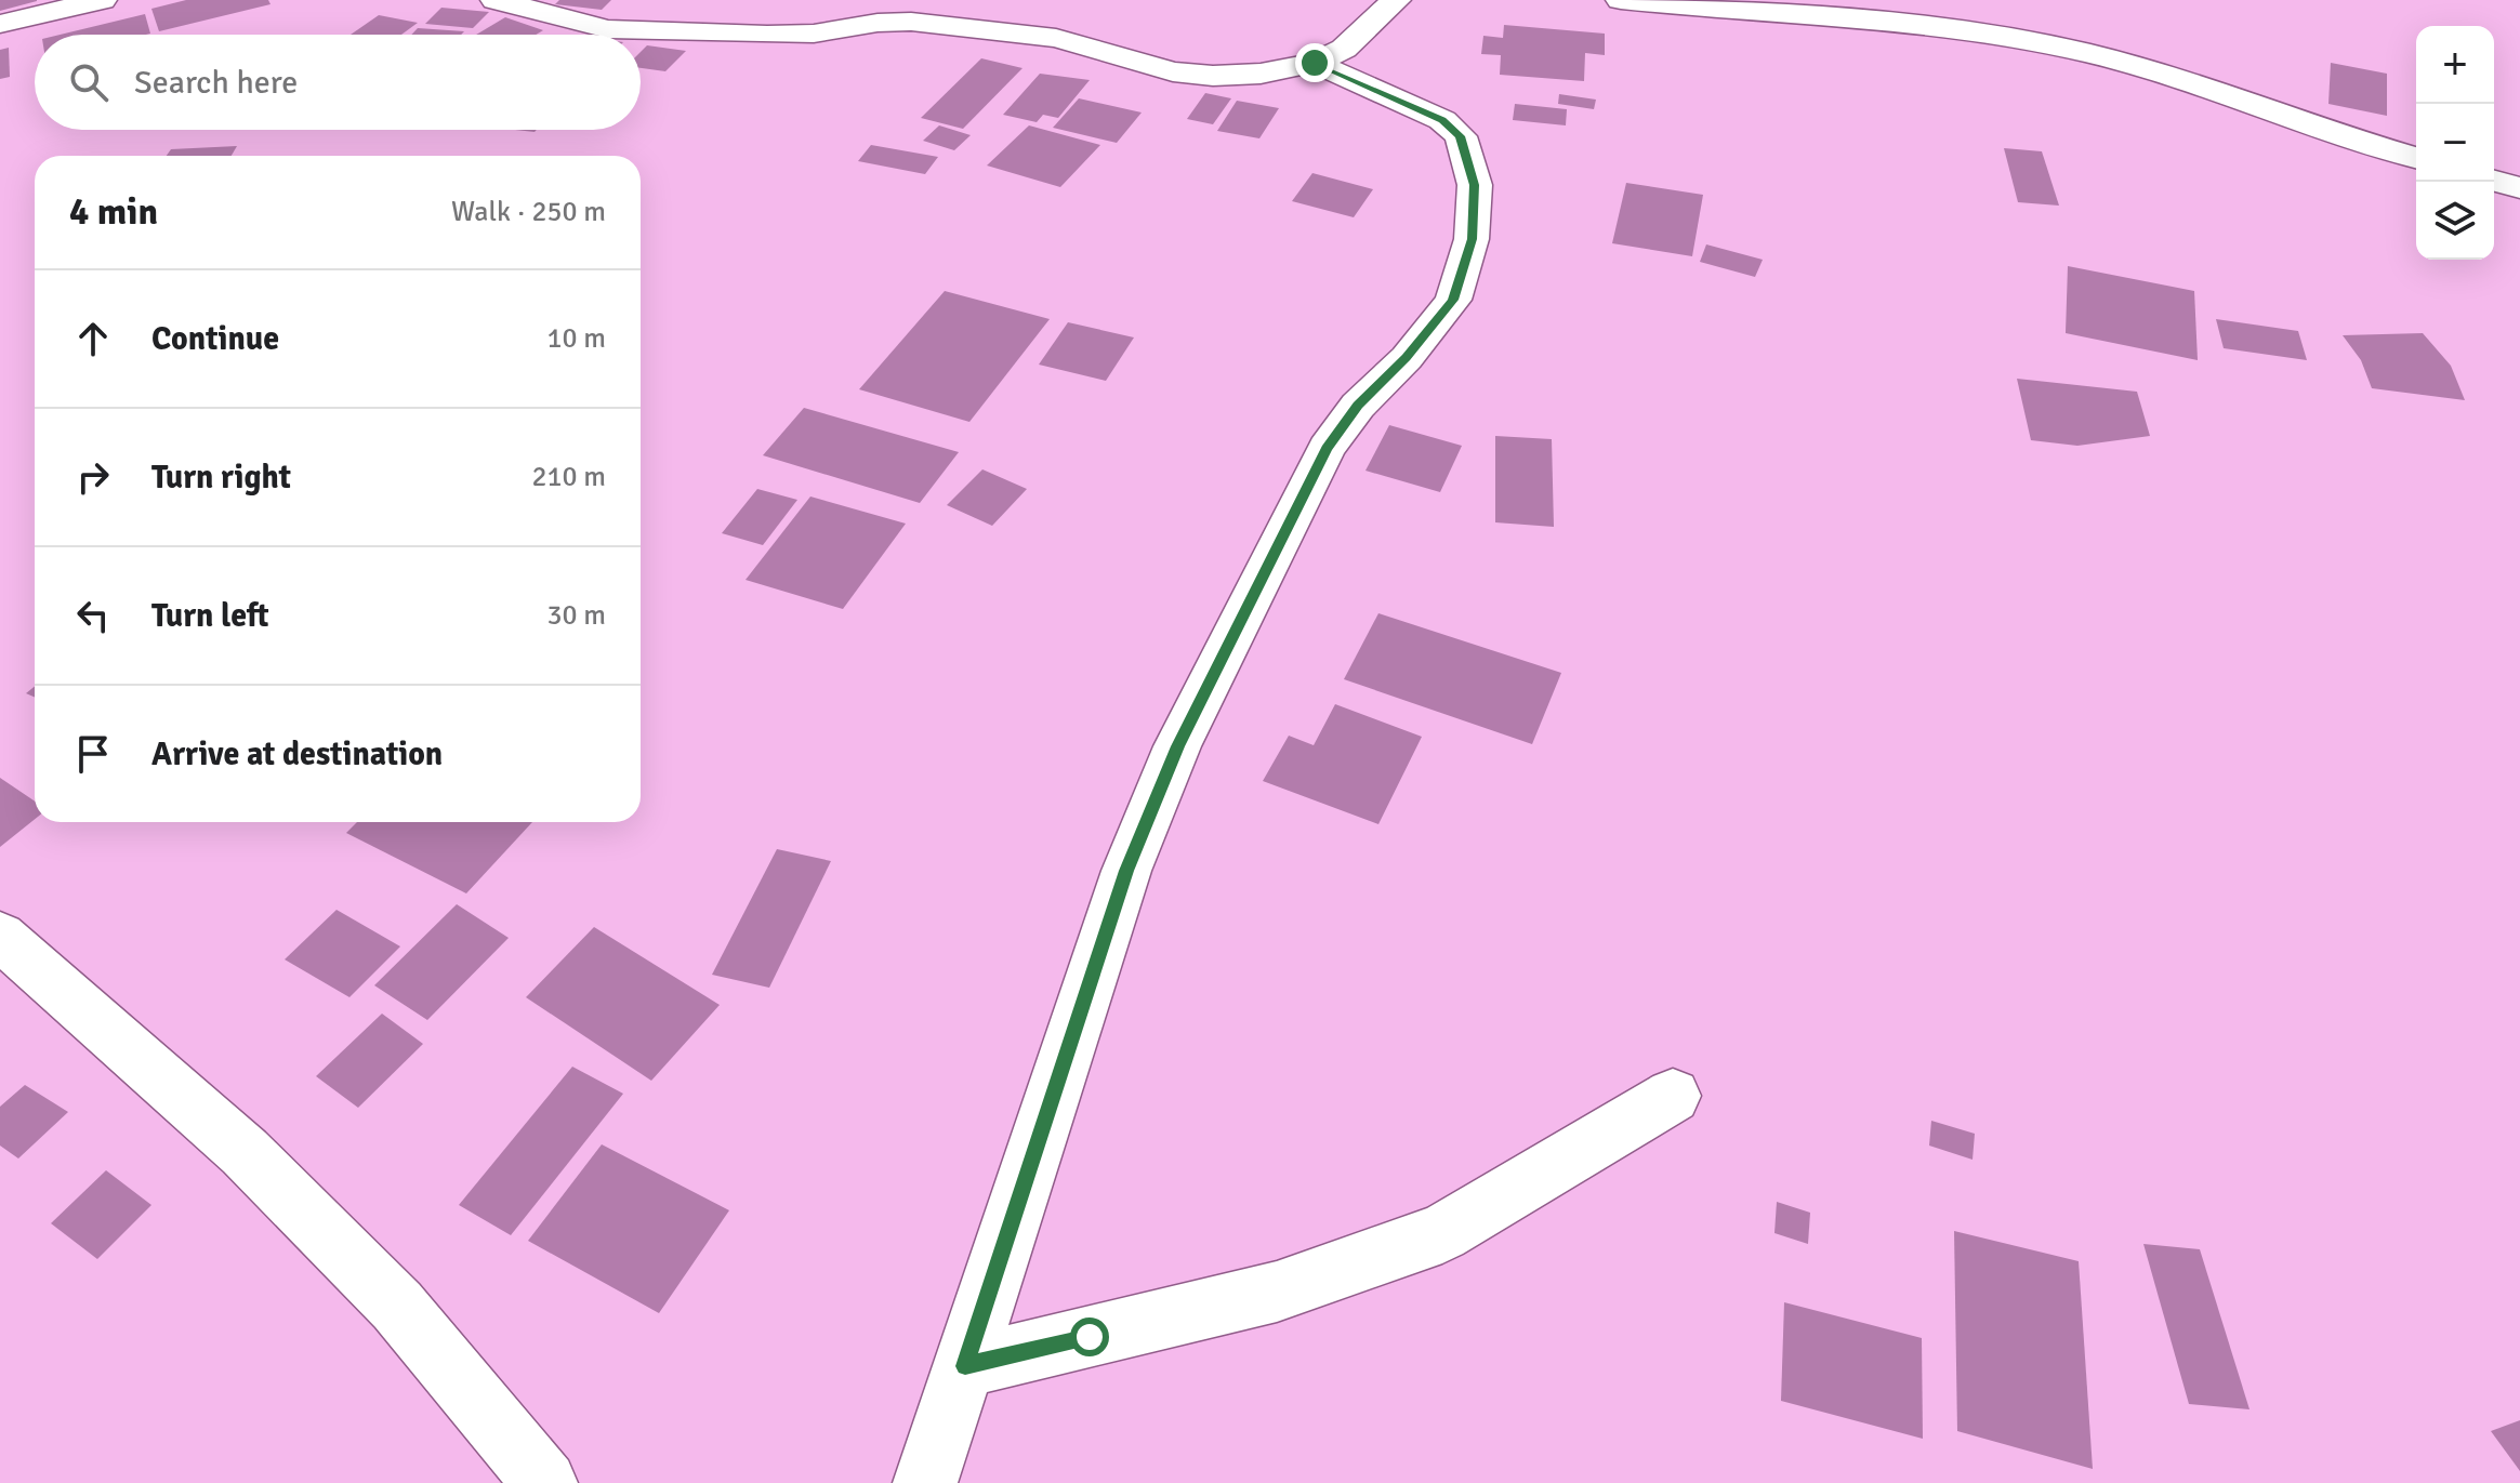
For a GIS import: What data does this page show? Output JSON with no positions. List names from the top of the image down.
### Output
{
  "page": {
    "map_buttons": ["+", "−"],
    "search": "Search here",
    "heading": ["4 min", "Walk · 250 m"],
    "list": [
      ["Continue", "10 m"],
      ["Turn right", "210 m"],
      ["Turn left", "30 m"],
      "Arrive at destination"
    ]
  }
}
